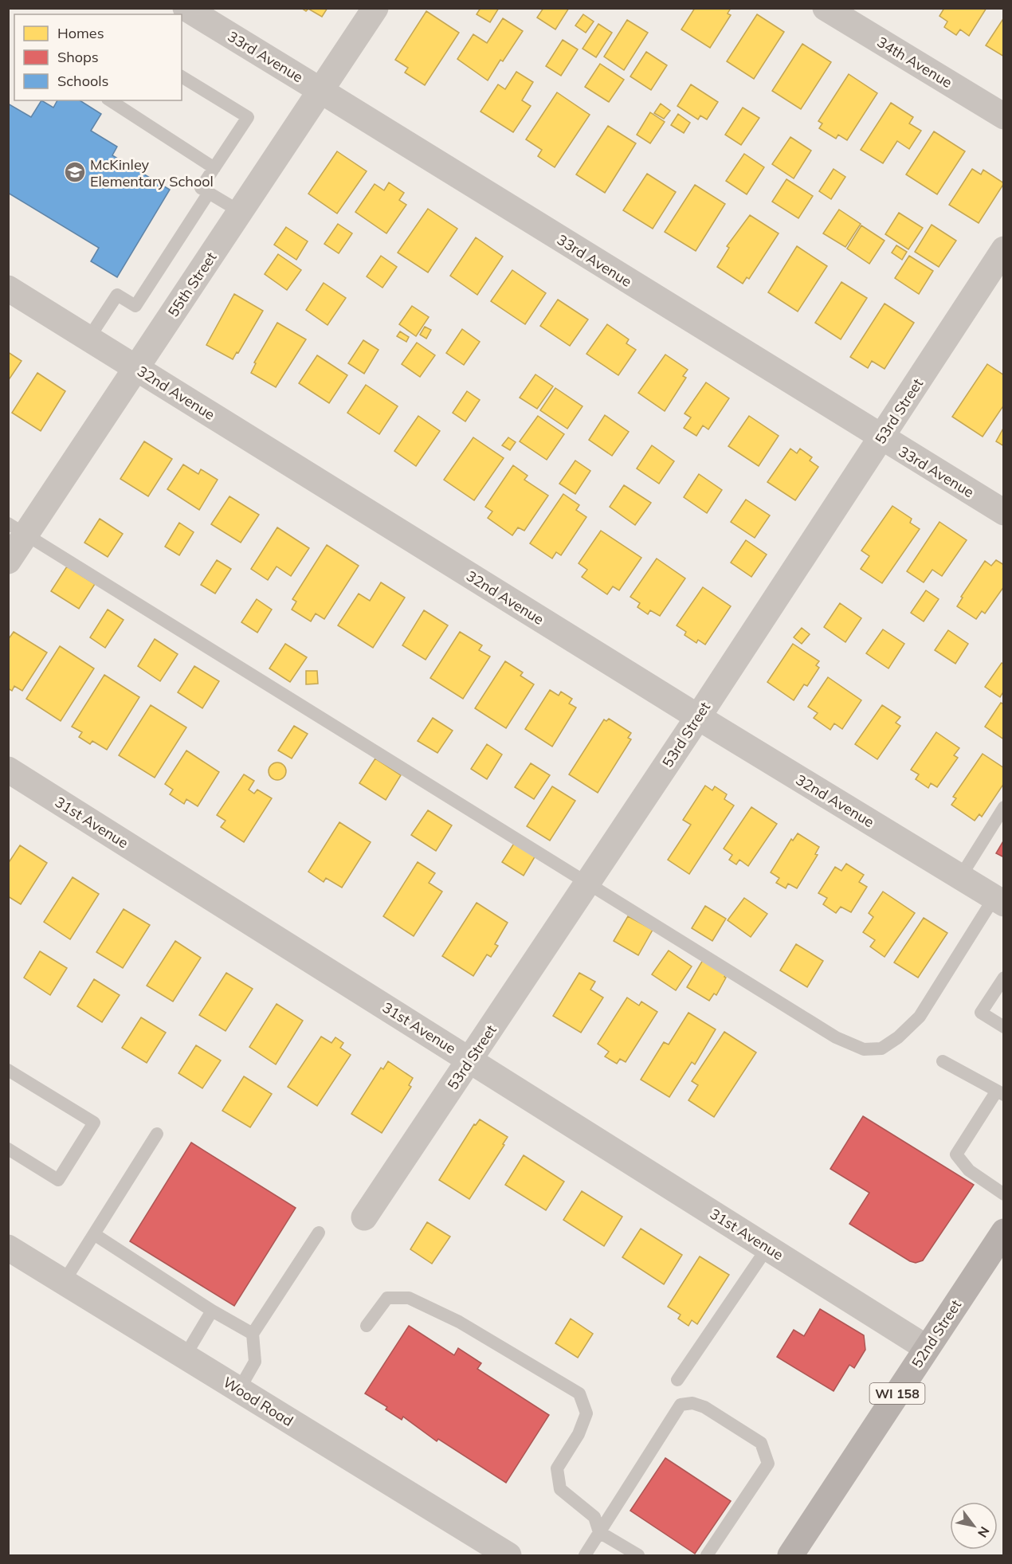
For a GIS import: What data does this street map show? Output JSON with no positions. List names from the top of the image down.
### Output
{
  "streets": {
    "main road": ["52nd Street", "WI 158"],
    "street": [
      "33rd Avenue",
      "34th Avenue",
      "55th Street",
      "32nd Avenue",
      "53rd Street",
      "31st Avenue",
      "Wood Road"
    ]
  },
  "crossings": [
    ["33rd Avenue", "55th Street"],
    ["33rd Avenue", "53rd Street"],
    ["55th Street", "32nd Avenue"],
    ["32nd Avenue", "53rd Street"],
    ["53rd Street", "31st Avenue"],
    ["31st Avenue", "52nd Street"]
  ],
  "places": {
    "school or university": ["McKinley Elementary School"]
  },
  "legend": ["Homes", "Shops", "Schools"],
  "north": "bottom right"
}
